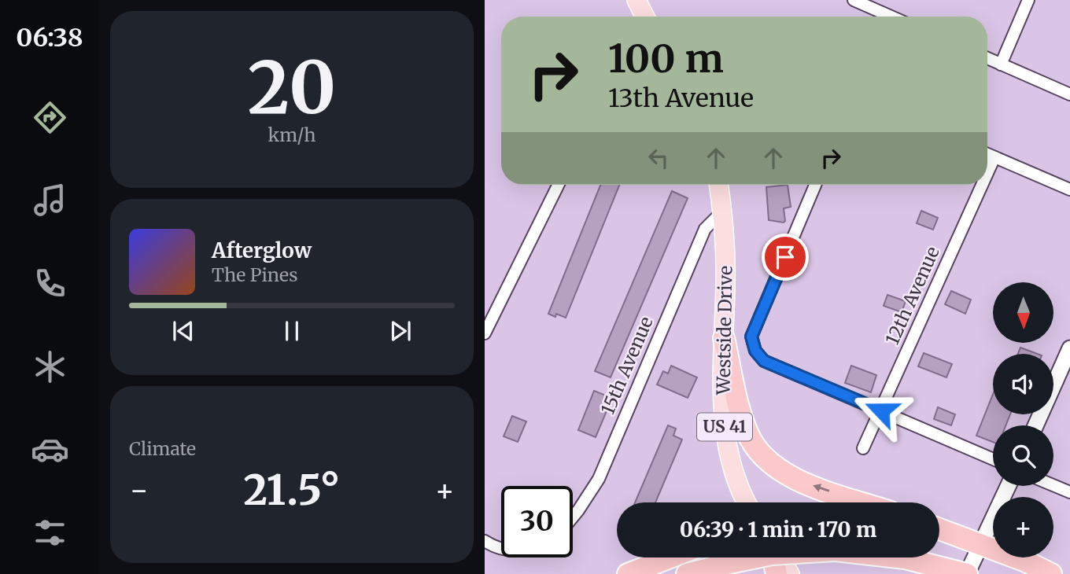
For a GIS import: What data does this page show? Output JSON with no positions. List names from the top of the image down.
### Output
{
  "streets": {
    "main road": ["Westside Drive", "US 41"],
    "street": ["12th Avenue", "15th Avenue"]
  },
  "crossings": [
    ["Westside Drive", "15th Avenue"]
  ],
  "north": "bottom",
  "page": {
    "tabs": "06:38",
    "tile": [
      ["20", "km/h"],
      "Climate"
    ],
    "turn": ["100 m", "13th Avenue"],
    "song": ["Afterglow", "The Pines"],
    "map_buttons": "+",
    "heat": ["−", "21.5°", "+"],
    "limit": "30",
    "trip": "06:39 · 1 min · 170 m"
  }
}
